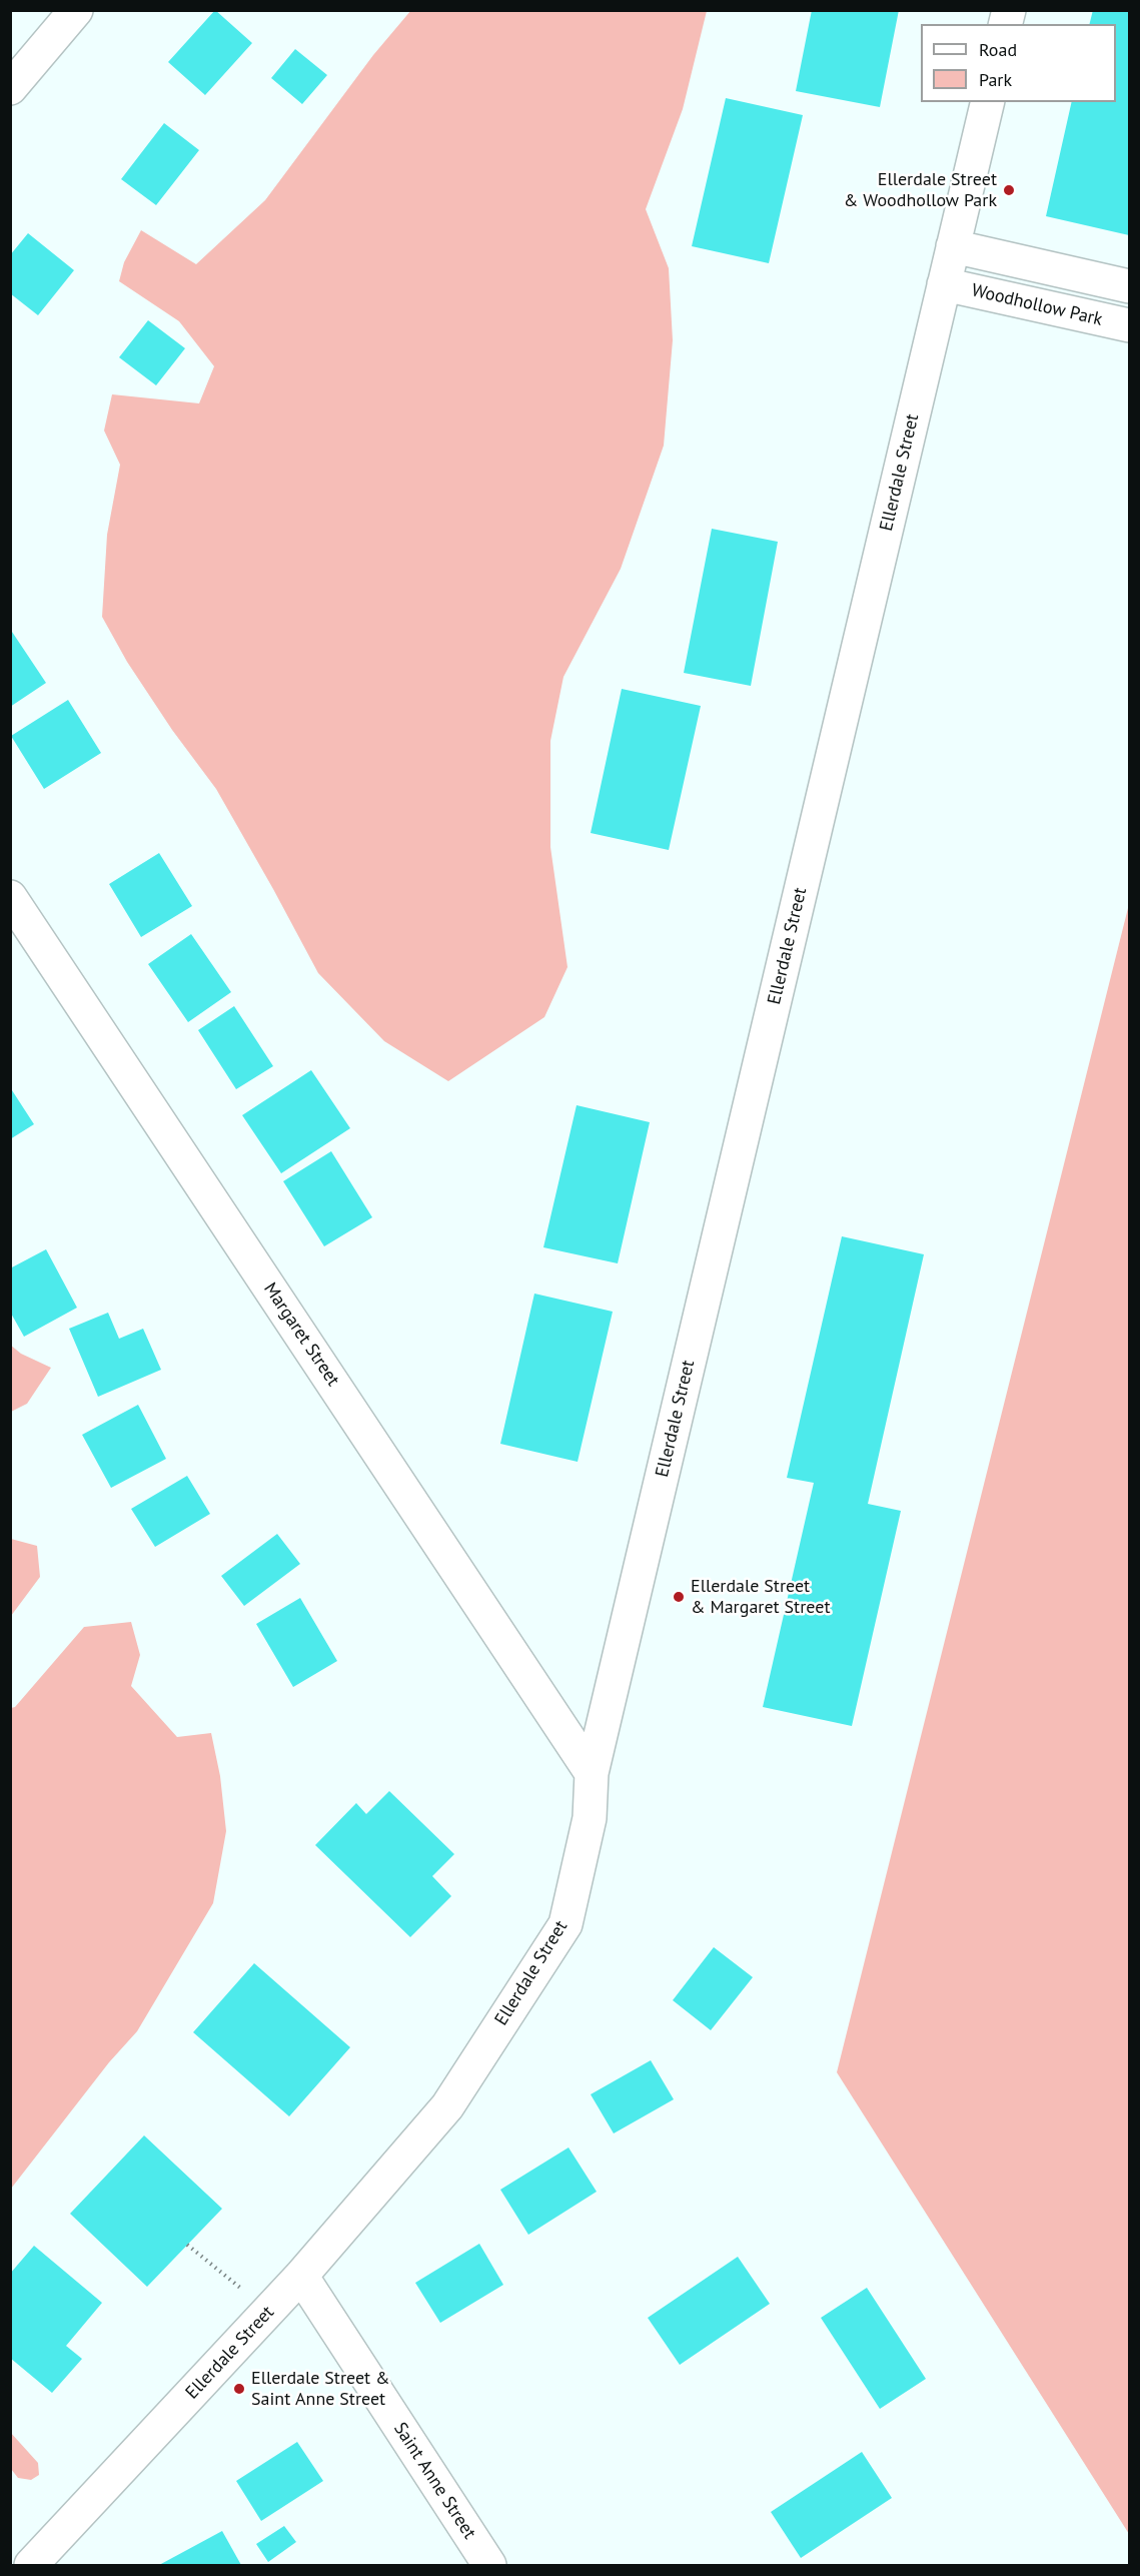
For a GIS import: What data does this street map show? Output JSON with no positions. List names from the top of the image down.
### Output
{
  "streets": {
    "street": [
      "Woodhollow Park",
      "Ellerdale Street",
      "Margaret Street",
      "Saint Anne Street"
    ]
  },
  "crossings": [
    ["Woodhollow Park", "Ellerdale Street"],
    ["Ellerdale Street", "Margaret Street"],
    ["Ellerdale Street", "Saint Anne Street"]
  ],
  "places": ["Ellerdale Street & Woodhollow Park", "Ellerdale Street & Margaret Street", "Ellerdale Street & Saint Anne Street"],
  "legend": ["Road", "Park"]
}
